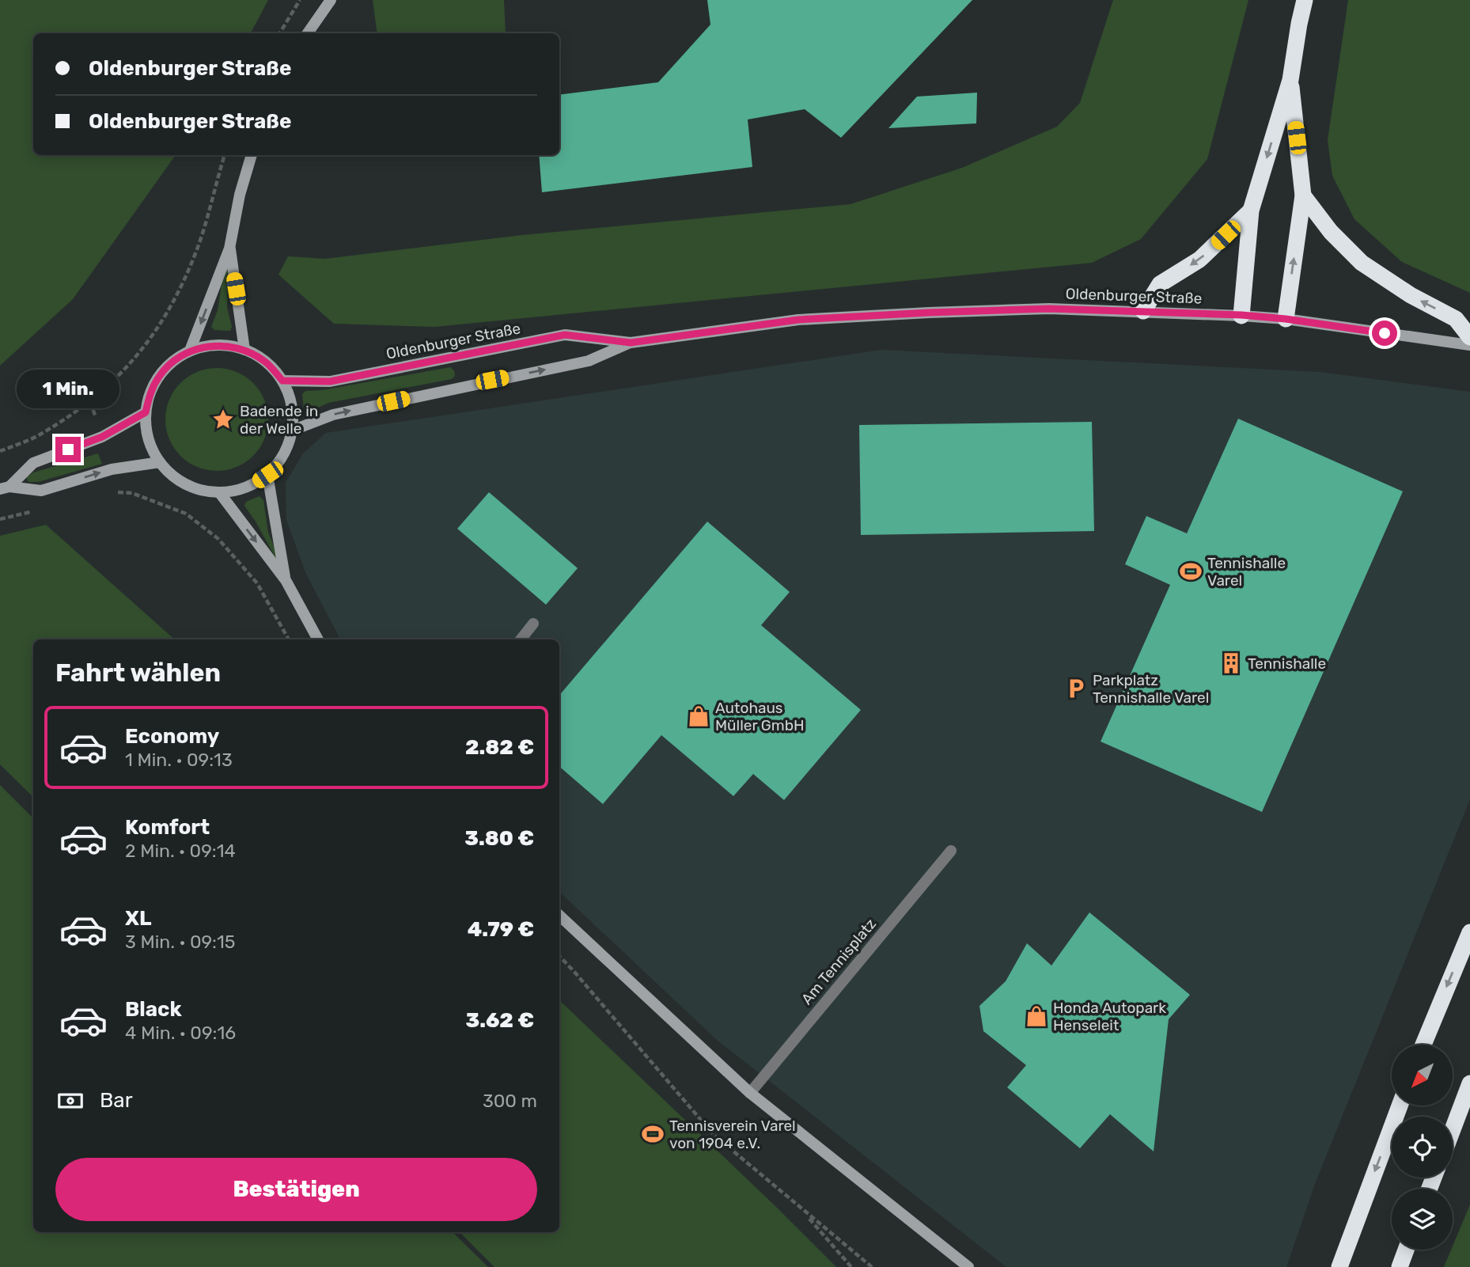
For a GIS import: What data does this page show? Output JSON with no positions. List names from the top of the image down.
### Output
{
  "streets": {
    "main road": ["Oldenburger Straße"],
    "street": ["Am Tennisplatz"]
  },
  "places": {
    "place": ["Badende in der Welle"],
    "sports": ["Tennishalle Varel", "Tennisverein Varel von 1904 e.V."],
    "building": ["Tennishalle"],
    "parking": ["Parkplatz Tennishalle Varel"],
    "shop": ["Autohaus Müller GmbH", "Honda Autopark Henseleit"]
  },
  "north": "bottom left",
  "page": {
    "banner": ["Oldenburger Straße", "Oldenburger Straße"],
    "bubble": "1 Min.",
    "heading": "Fahrt wählen",
    "list": [
      {
        "name": "Economy",
        "note": "1 Min. · 09:13",
        "value": "2.82 €"
      },
      {
        "name": "Komfort",
        "note": "2 Min. · 09:14",
        "value": "3.80 €"
      },
      {
        "name": "XL",
        "note": "3 Min. · 09:15",
        "value": "4.79 €"
      },
      {
        "name": "Black",
        "note": "4 Min. · 09:16",
        "value": "3.62 €"
      }
    ],
    "pay": ["Bar", "300 m"],
    "buttons": "Bestätigen"
  }
}
